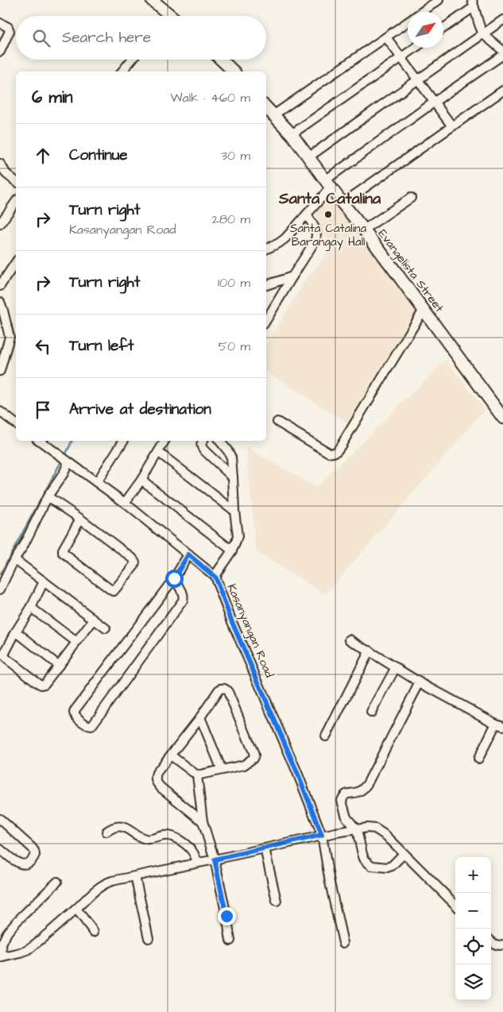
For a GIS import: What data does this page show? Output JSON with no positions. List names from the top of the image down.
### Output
{
  "streets": {
    "main road": ["Evangelista Street"],
    "street": ["Kasanyangan Road"]
  },
  "districts": ["Santa Catalina"],
  "places": ["Santa Catalina Barangay Hall"],
  "north": "top right",
  "page": {
    "search": "Search here",
    "heading": ["6 min", "Walk · 460 m"],
    "list": [
      ["Continue", "30 m"],
      ["Turn right", "Kasanyangan Road", "280 m"],
      ["Turn right", "100 m"],
      ["Turn left", "50 m"],
      "Arrive at destination"
    ],
    "map_buttons": ["+", "−"]
  }
}
